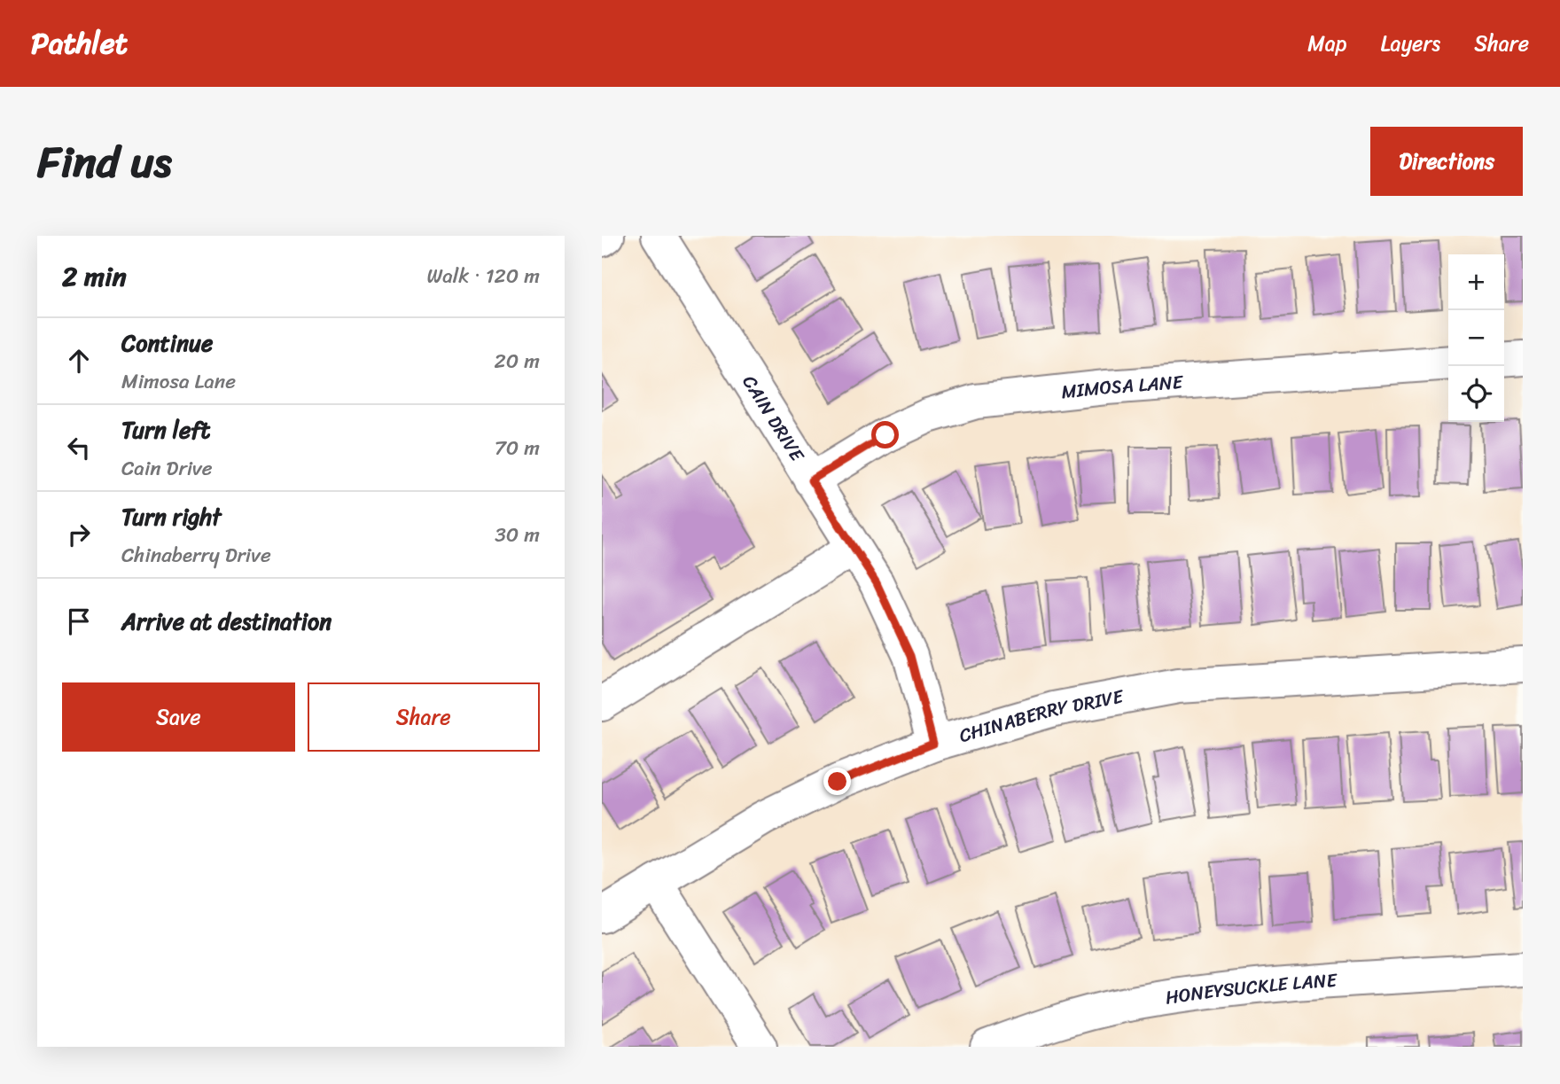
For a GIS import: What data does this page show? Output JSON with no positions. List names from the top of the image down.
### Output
{
  "streets": {
    "street": [
      "MIMOSA LANE",
      "CAIN DRIVE",
      "CHINABERRY DRIVE",
      "HONEYSUCKLE LANE"
    ]
  },
  "crossings": [
    ["MIMOSA LANE", "CAIN DRIVE"],
    ["CAIN DRIVE", "CHINABERRY DRIVE"]
  ],
  "page": {
    "header": "Pathlet",
    "nav": ["Map", "Layers", "Share"],
    "title": "Find us",
    "buttons": [
      "Directions",
      ["Save", "Share"]
    ],
    "heading": ["2 min", "Walk · 120 m"],
    "map_buttons": ["+", "−"],
    "list": [
      ["Continue", "Mimosa Lane", "20 m"],
      ["Turn left", "Cain Drive", "70 m"],
      ["Turn right", "Chinaberry Drive", "30 m"],
      "Arrive at destination"
    ]
  }
}
